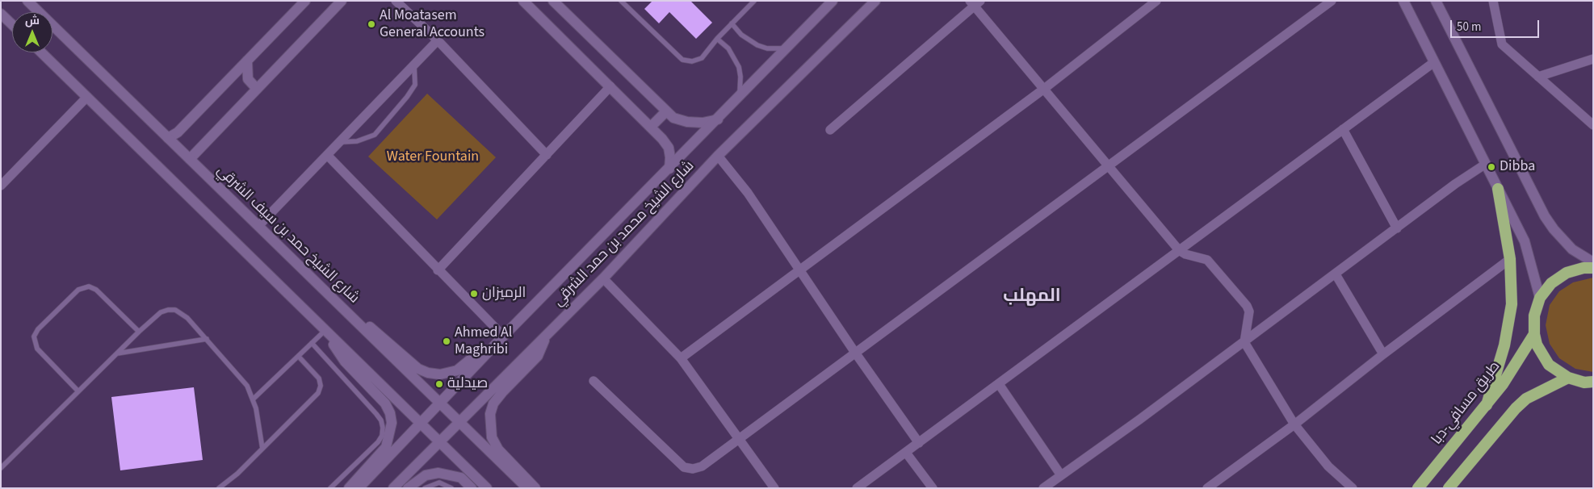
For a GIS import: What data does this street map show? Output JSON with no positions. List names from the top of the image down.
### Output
{
  "streets": {
    "highway": ["طريق مسافي-دبا"],
    "main road": ["شارع الشيخ محمد بن حمد الشرقي", "شارع الشيخ حمد بن سيف الشرقي"]
  },
  "crossings": [
    ["شارع الشيخ محمد بن حمد الشرقي", "شارع الشيخ حمد بن سيف الشرقي"]
  ],
  "districts": ["المهلب"],
  "parks": ["Water Fountain"],
  "places": [
    "Al Moatasem General Accounts",
    "Dibba",
    "الرميزان",
    "Ahmed Al Maghribi",
    "صيدلية"
  ],
  "scale_bar": "50 m",
  "north": "top"
}
